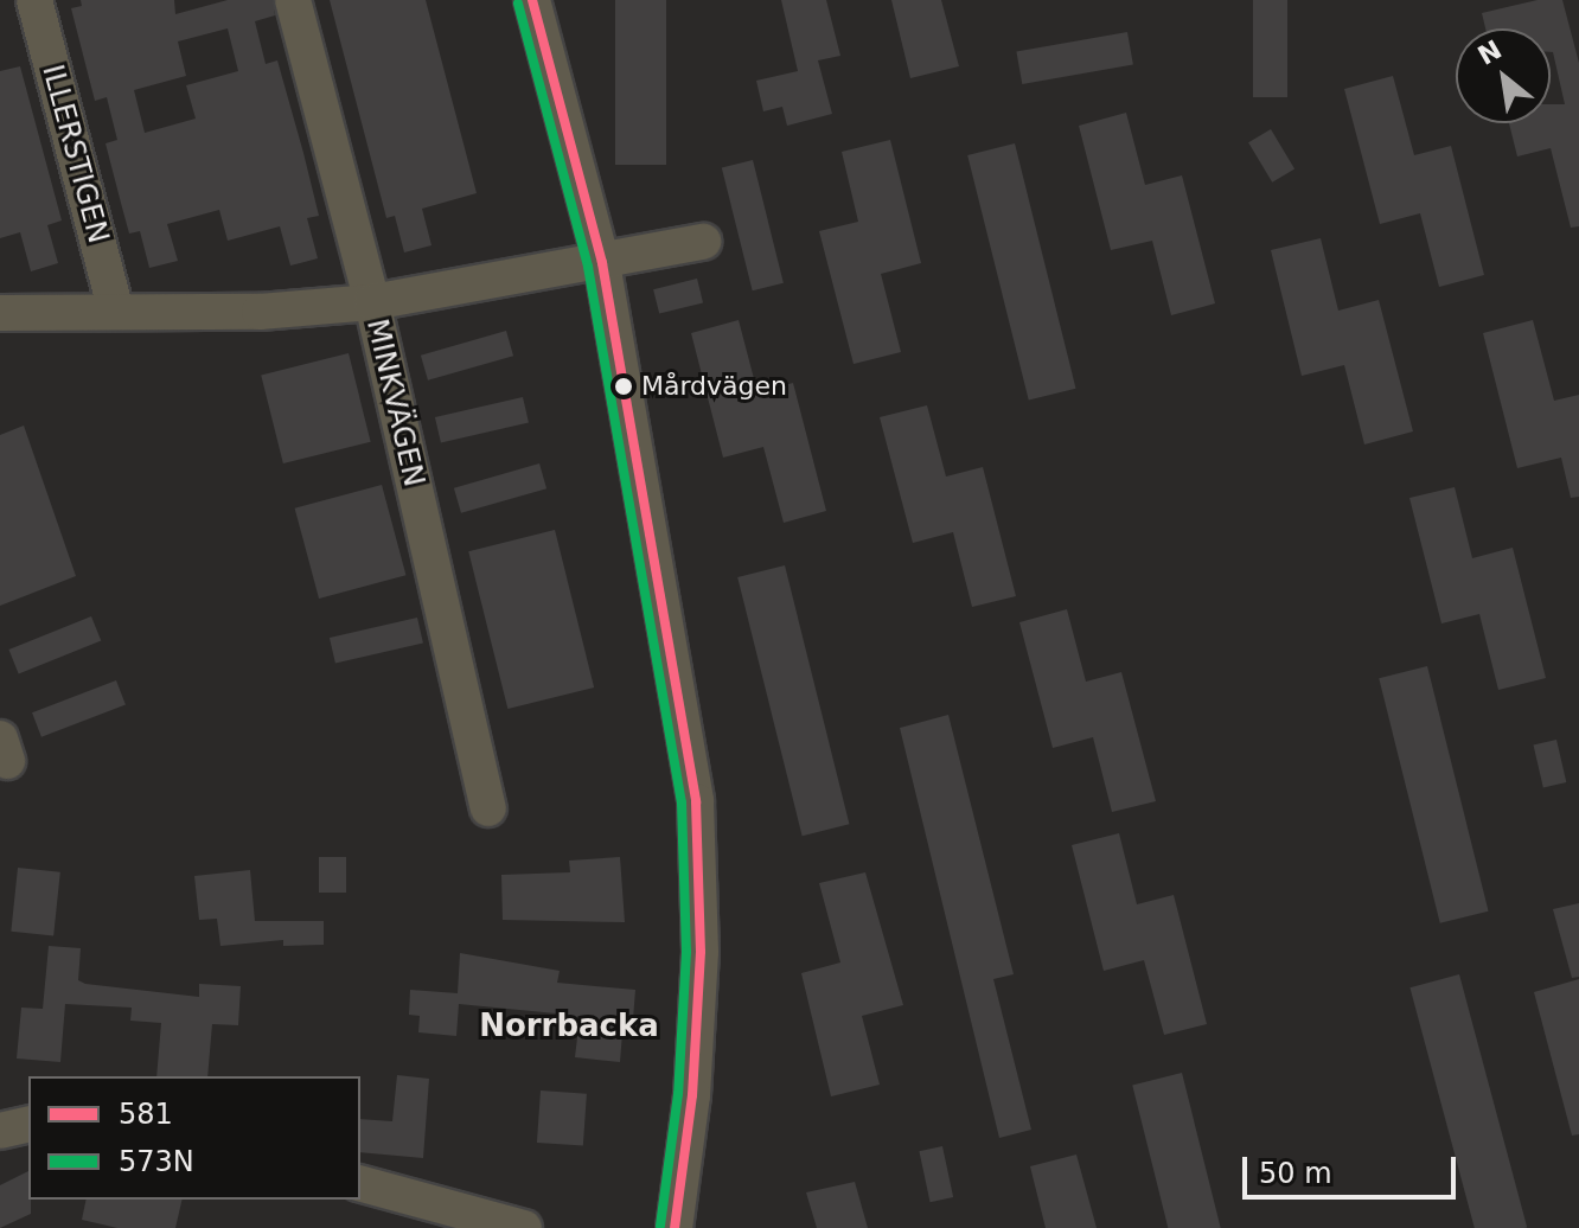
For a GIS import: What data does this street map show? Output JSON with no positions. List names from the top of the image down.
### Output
{
  "streets": {
    "street": ["ILLERSTIGEN", "MINKVÄGEN"]
  },
  "districts": ["Norrbacka"],
  "places": ["Mårdvägen"],
  "lines": ["transit line 581", "transit line 573N"],
  "legend": ["581", "573N"],
  "scale_bar": "50 m",
  "north": "top left"
}
